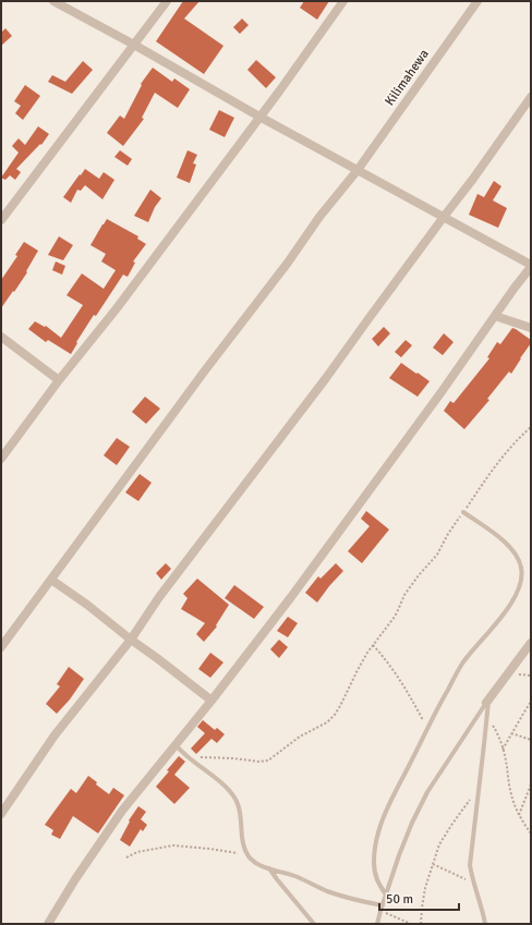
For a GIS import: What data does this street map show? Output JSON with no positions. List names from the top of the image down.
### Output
{
  "streets": {
    "street": ["Kilimahewa"]
  },
  "scale_bar": "50 m"
}
